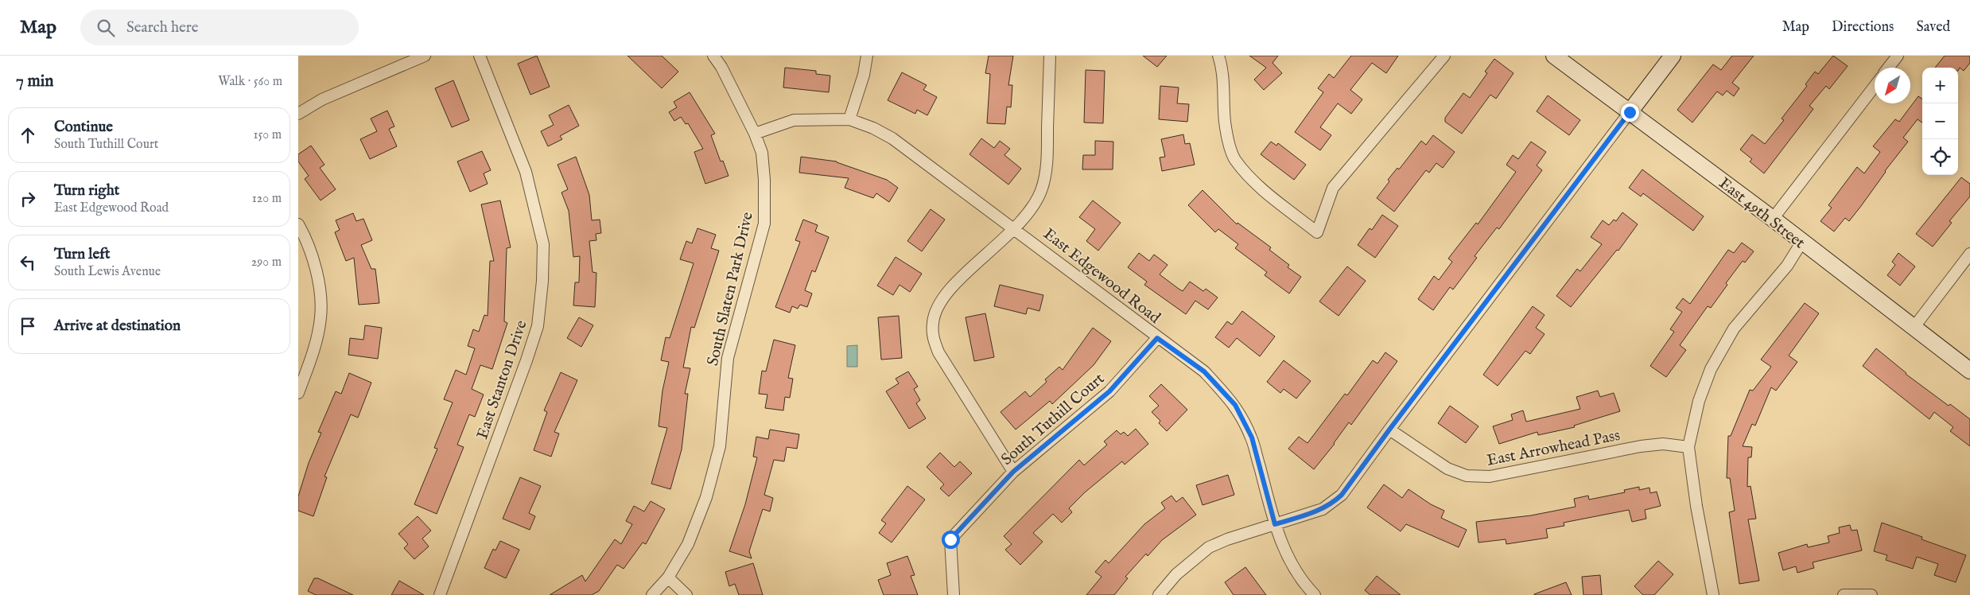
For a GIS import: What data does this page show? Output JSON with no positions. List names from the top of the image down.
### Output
{
  "streets": {
    "street": [
      "East 49th Street",
      "East Edgewood Road",
      "South Slaten Park Drive",
      "East Stanton Drive",
      "South Tuthill Court",
      "East Arrowhead Pass"
    ]
  },
  "crossings": [
    ["East Edgewood Road", "South Slaten Park Drive"],
    ["East Edgewood Road", "South Tuthill Court"]
  ],
  "north": "bottom left",
  "page": {
    "header": "Map",
    "search": "Search here",
    "nav": ["Map", "Directions", "Saved"],
    "heading": ["7 min", "Walk · 560 m"],
    "map_buttons": ["+", "−"],
    "list": [
      ["Continue", "South Tuthill Court", "150 m"],
      ["Turn right", "East Edgewood Road", "120 m"],
      ["Turn left", "South Lewis Avenue", "290 m"],
      "Arrive at destination"
    ]
  }
}
